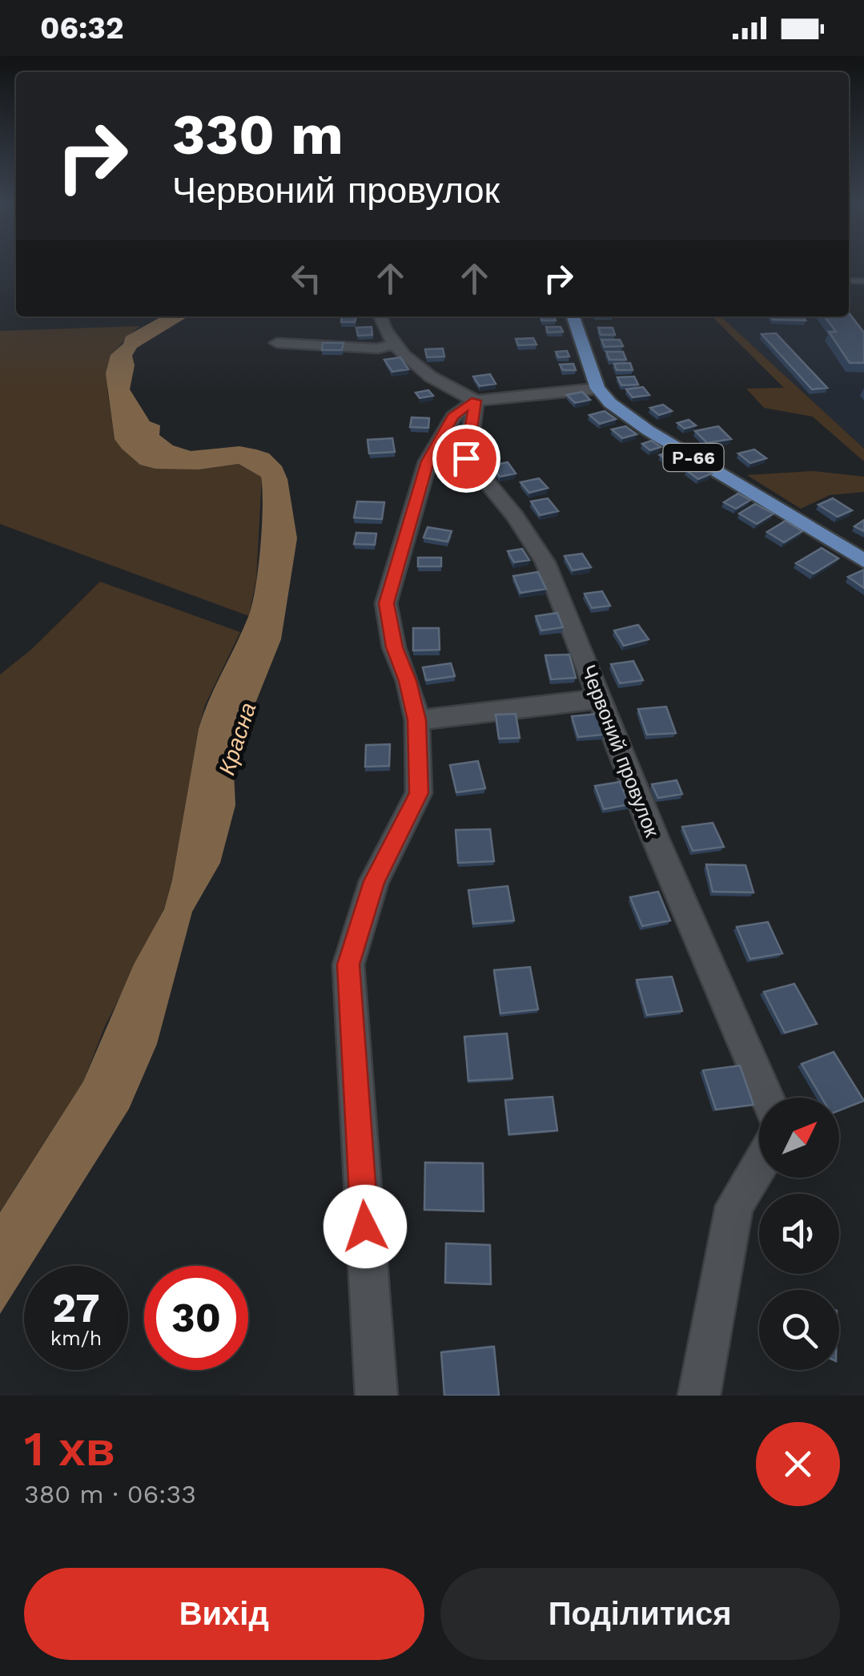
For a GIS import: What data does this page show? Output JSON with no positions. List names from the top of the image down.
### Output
{
  "streets": {
    "main road": ["Р-66"],
    "street": ["Червоний провулок"]
  },
  "water": ["Красна"],
  "north": "top right",
  "page": {
    "status": "06:32",
    "turn": ["330 m", "Червоний провулок"],
    "speed": "27 km/h",
    "limit": "30",
    "heading": ["1 хв", "380 m · 06:33"],
    "buttons": ["Вихід", "Поділитися"]
  }
}
